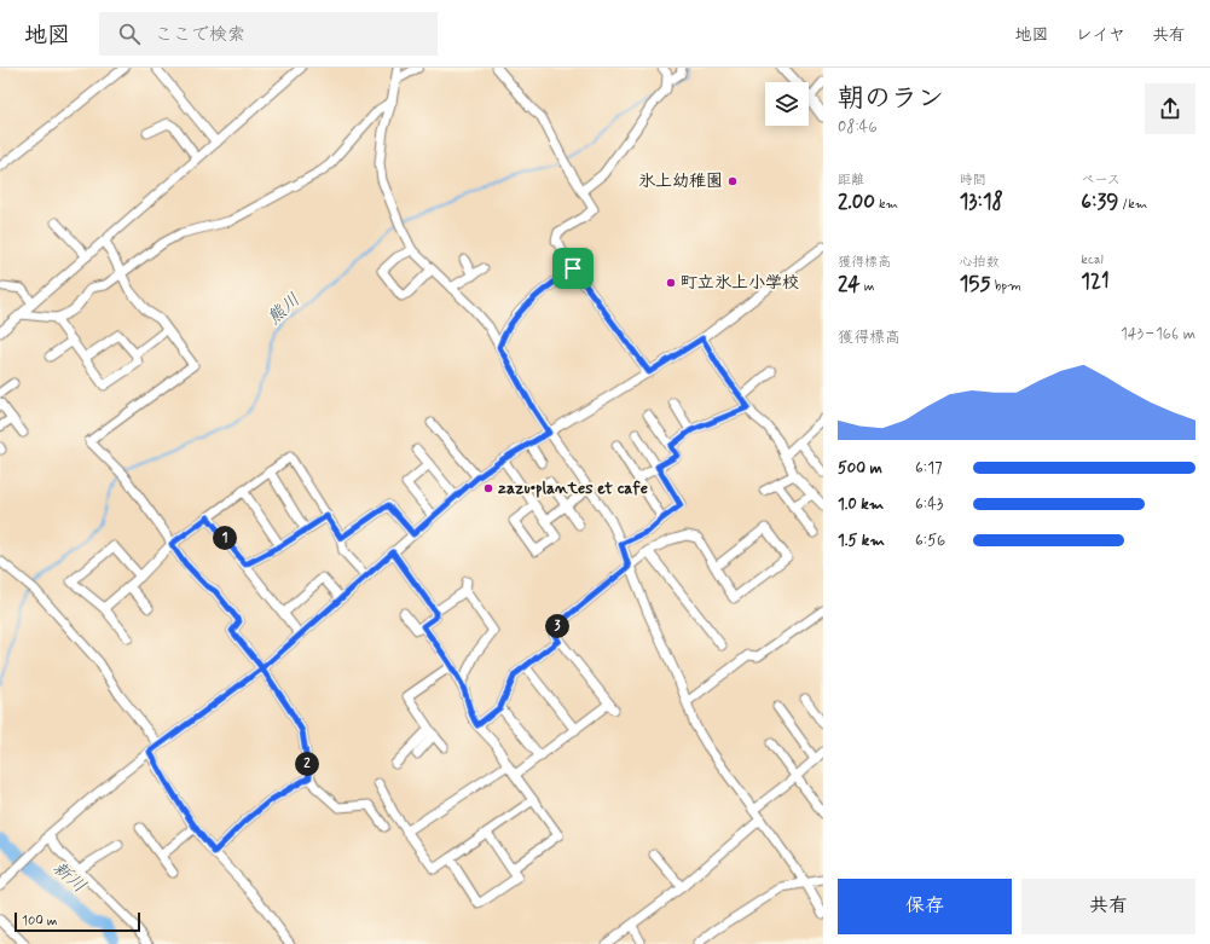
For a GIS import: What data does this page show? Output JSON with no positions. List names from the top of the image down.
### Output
{
  "water": ["熊川", "新川"],
  "places": ["氷上幼稚園", "町立氷上小学校", "zazu•plantes et cafe"],
  "scale_bar": "100 m",
  "page": {
    "header": "地図",
    "search": "ここで検索",
    "nav": ["地図", "レイヤ", "共有"],
    "heading": ["朝のラン", "08:46"],
    "stats": [
      ["距離", "2.00 km"],
      ["時間", "13:18"],
      ["ペース", "6:39 /km"],
      ["獲得標高", "24 m"],
      ["心拍数", "155 bpm"],
      ["kcal", "121"]
    ],
    "chart": ["獲得標高", "143–166 m"],
    "list": [
      {
        "name": "500 m",
        "note": "6:17"
      },
      {
        "name": "1.0 km",
        "note": "6:43"
      },
      {
        "name": "1.5 km",
        "note": "6:56"
      }
    ],
    "pins": ["1", "3", "2"],
    "buttons": ["保存", "共有"],
    "scale": "100 m"
  }
}
